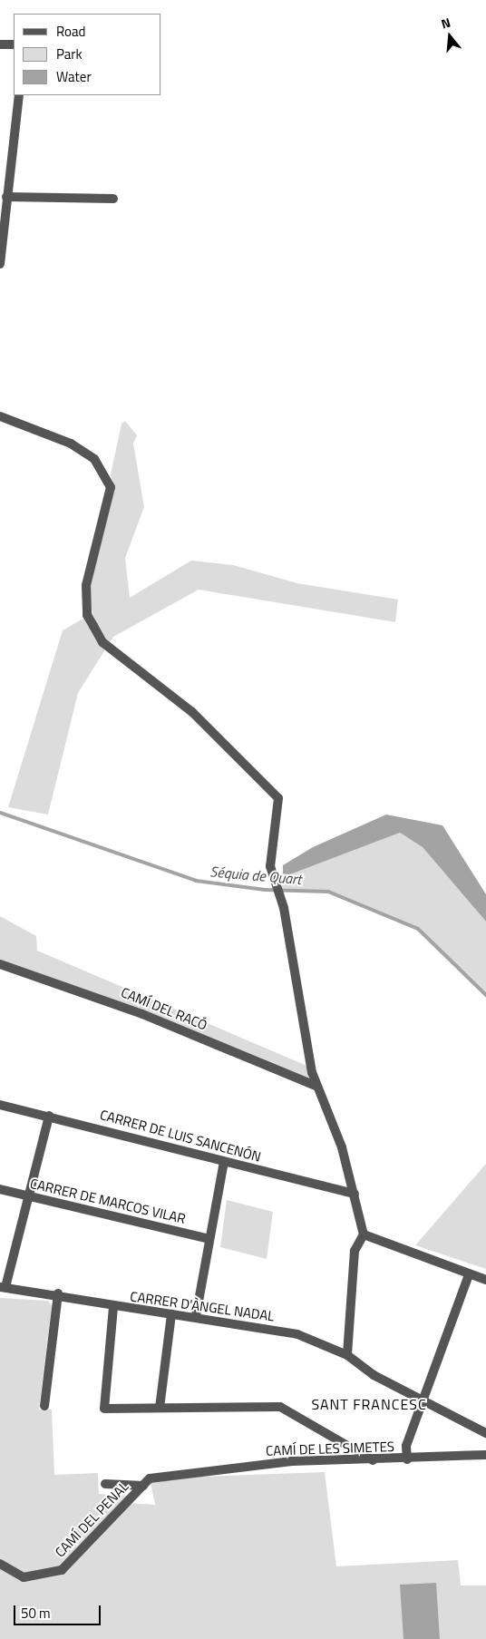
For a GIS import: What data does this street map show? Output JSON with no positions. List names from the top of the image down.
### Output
{
  "streets": {
    "street": [
      "CAMÍ DEL RACÓ",
      "CARRER DE LUIS SANCENÓN",
      "CARRER DE MARCOS VILAR",
      "CARRER D'ÀNGEL NADAL",
      "CAMÍ DE LES SIMETES",
      "CAMÍ DEL PENAL"
    ]
  },
  "crossings": [
    ["CAMÍ DE LES SIMETES", "CAMÍ DEL PENAL"]
  ],
  "districts": ["SANT FRANCESC"],
  "water": ["Séquia de Quart"],
  "legend": ["Road", "Park", "Water"],
  "scale_bar": "50 m",
  "north": "top"
}
